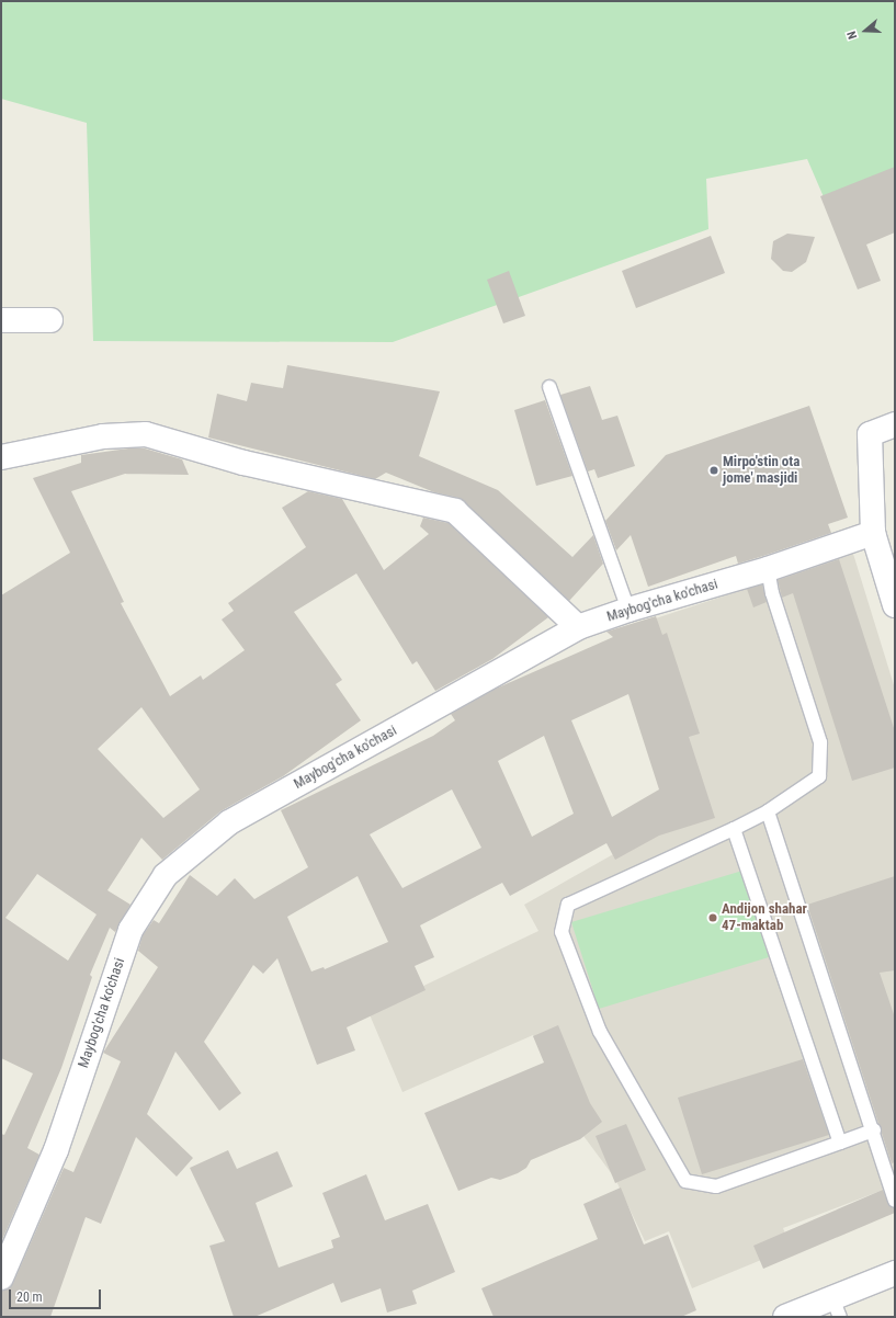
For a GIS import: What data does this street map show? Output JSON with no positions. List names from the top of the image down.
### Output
{
  "streets": {
    "street": ["Maybog'cha ko'chasi"]
  },
  "places": ["Mirpo'stin ota jome' masjidi", "Andijon shahar 47-maktab"],
  "scale_bar": "20 m",
  "north": "left"
}
